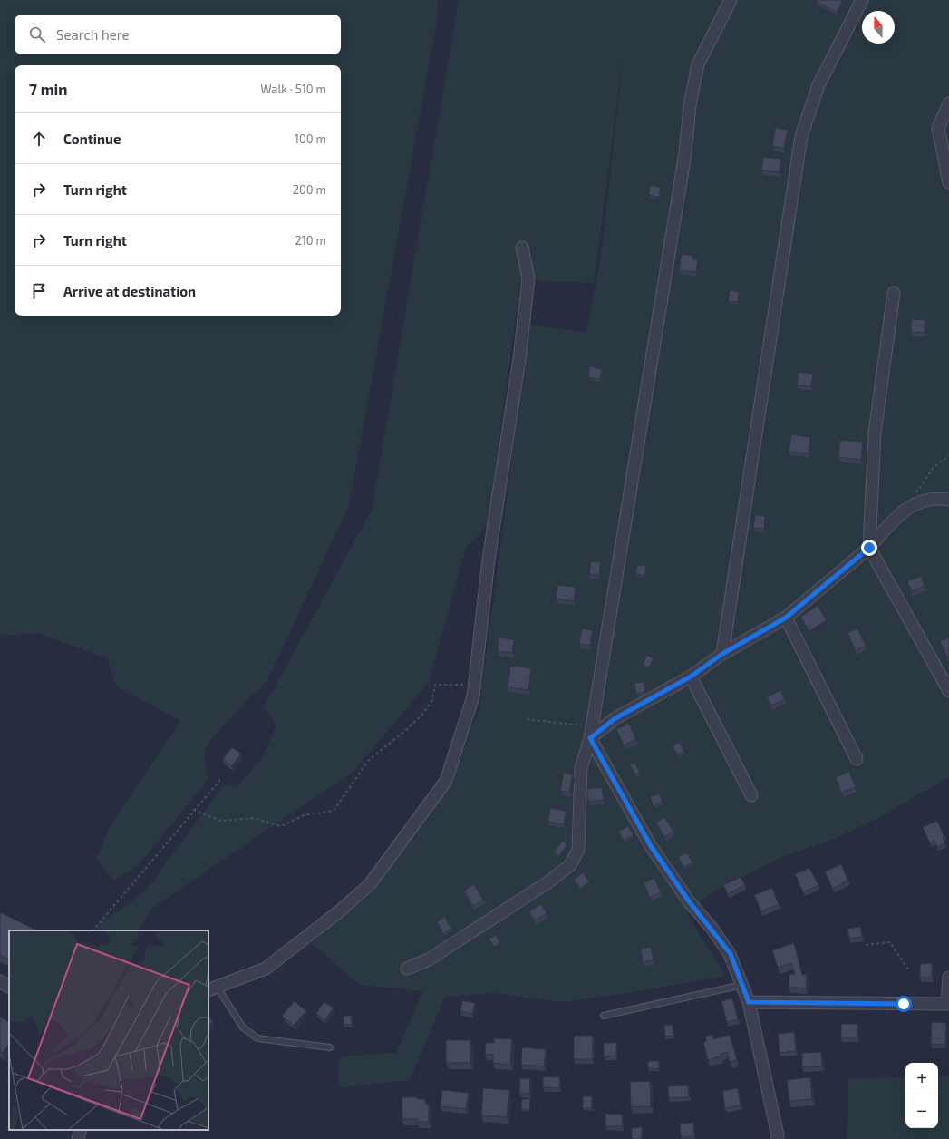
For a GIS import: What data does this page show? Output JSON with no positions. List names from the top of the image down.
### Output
{
  "north": "top",
  "page": {
    "search": "Search here",
    "heading": ["7 min", "Walk · 510 m"],
    "list": [
      ["Continue", "100 m"],
      ["Turn right", "200 m"],
      ["Turn right", "210 m"],
      "Arrive at destination"
    ],
    "map_buttons": ["+", "−"]
  }
}
